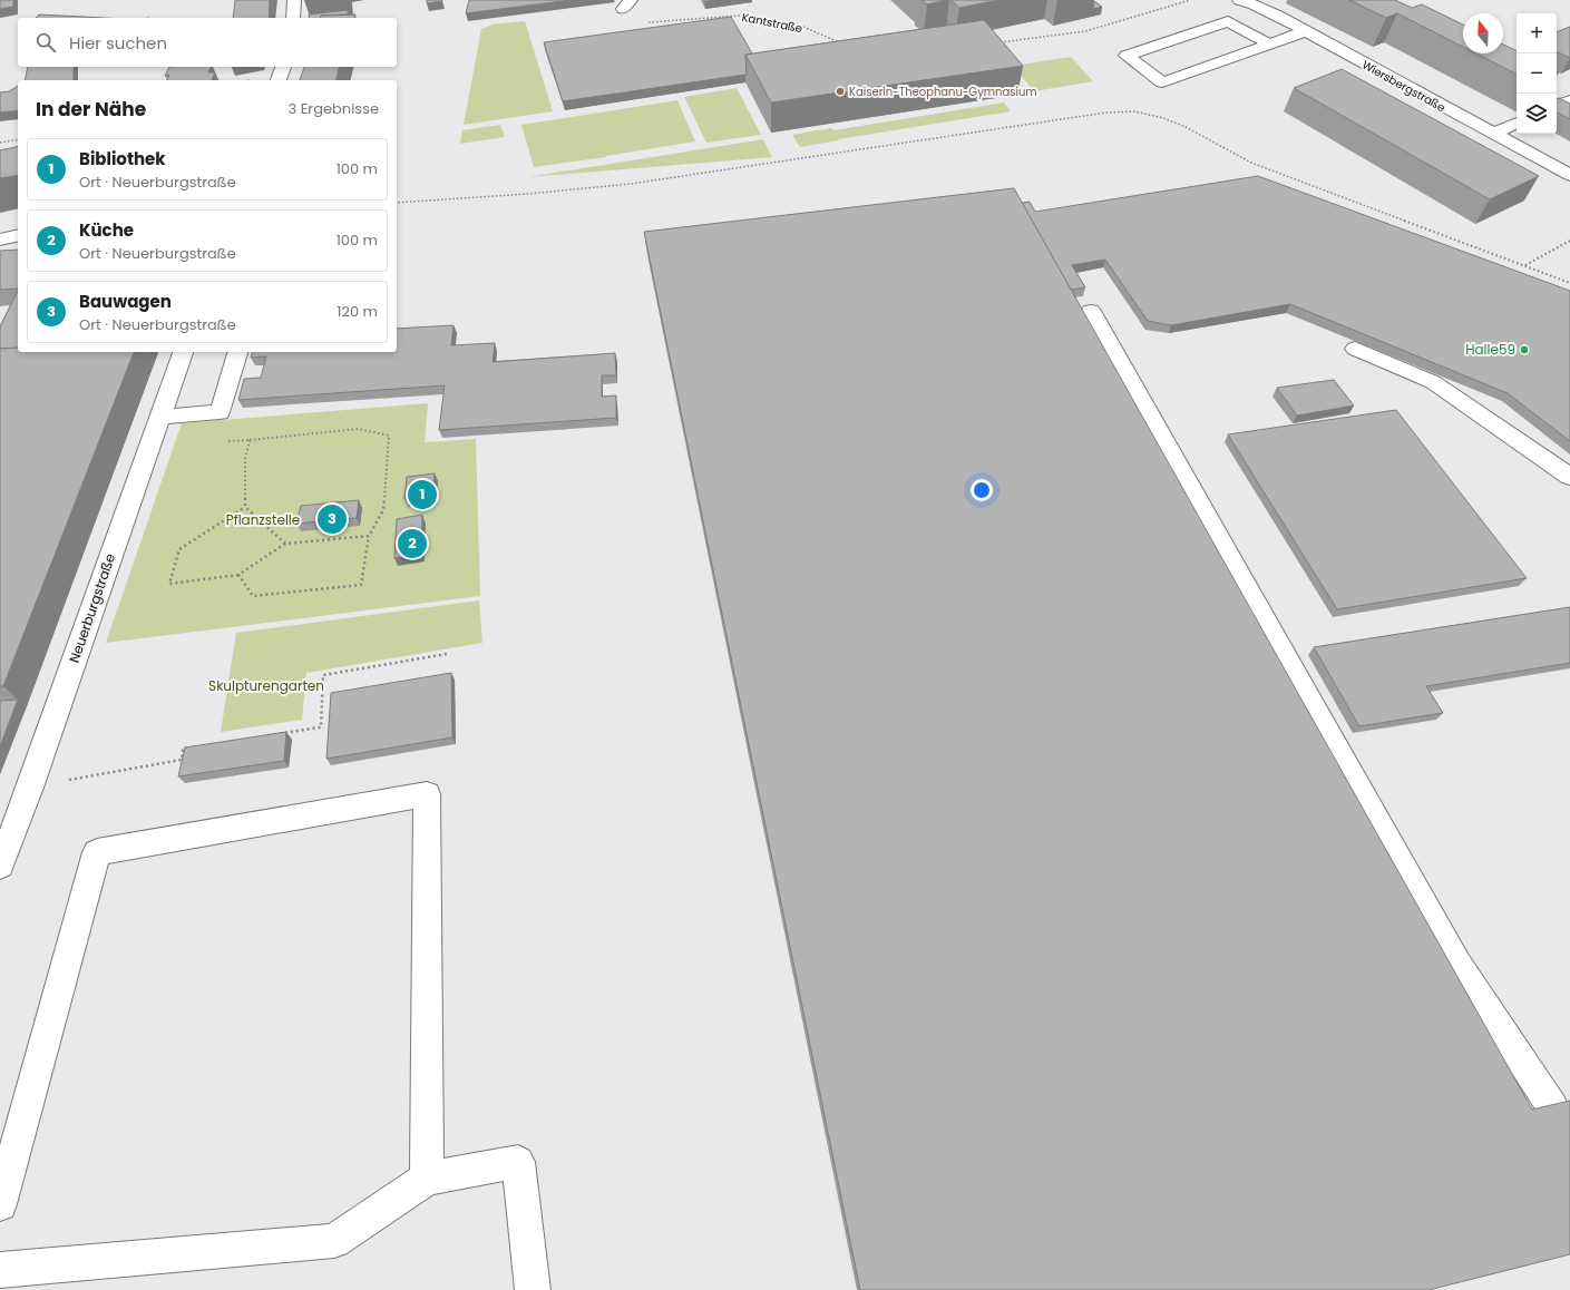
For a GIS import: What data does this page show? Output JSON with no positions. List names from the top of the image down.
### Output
{
  "streets": {
    "street": ["Wiersbergstraße", "Neuerburgstraße"],
    "path": ["Kantstraße"]
  },
  "parks": ["Pflanzstelle", "Skulpturengarten"],
  "places": ["Kaiserin-Theophanu-Gymnasium", "Halle59"],
  "north": "top",
  "page": {
    "map_buttons": ["+", "−"],
    "search": "Hier suchen",
    "heading": ["In der Nähe", "3 Ergebnisse"],
    "list": [
      {
        "mark": "1",
        "name": "Bibliothek",
        "note": "Ort · Neuerburgstraße",
        "value": "100 m"
      },
      {
        "mark": "2",
        "name": "Küche",
        "note": "Ort · Neuerburgstraße",
        "value": "100 m"
      },
      {
        "mark": "3",
        "name": "Bauwagen",
        "note": "Ort · Neuerburgstraße",
        "value": "120 m"
      }
    ],
    "pins": ["1", "3", "2"]
  }
}
